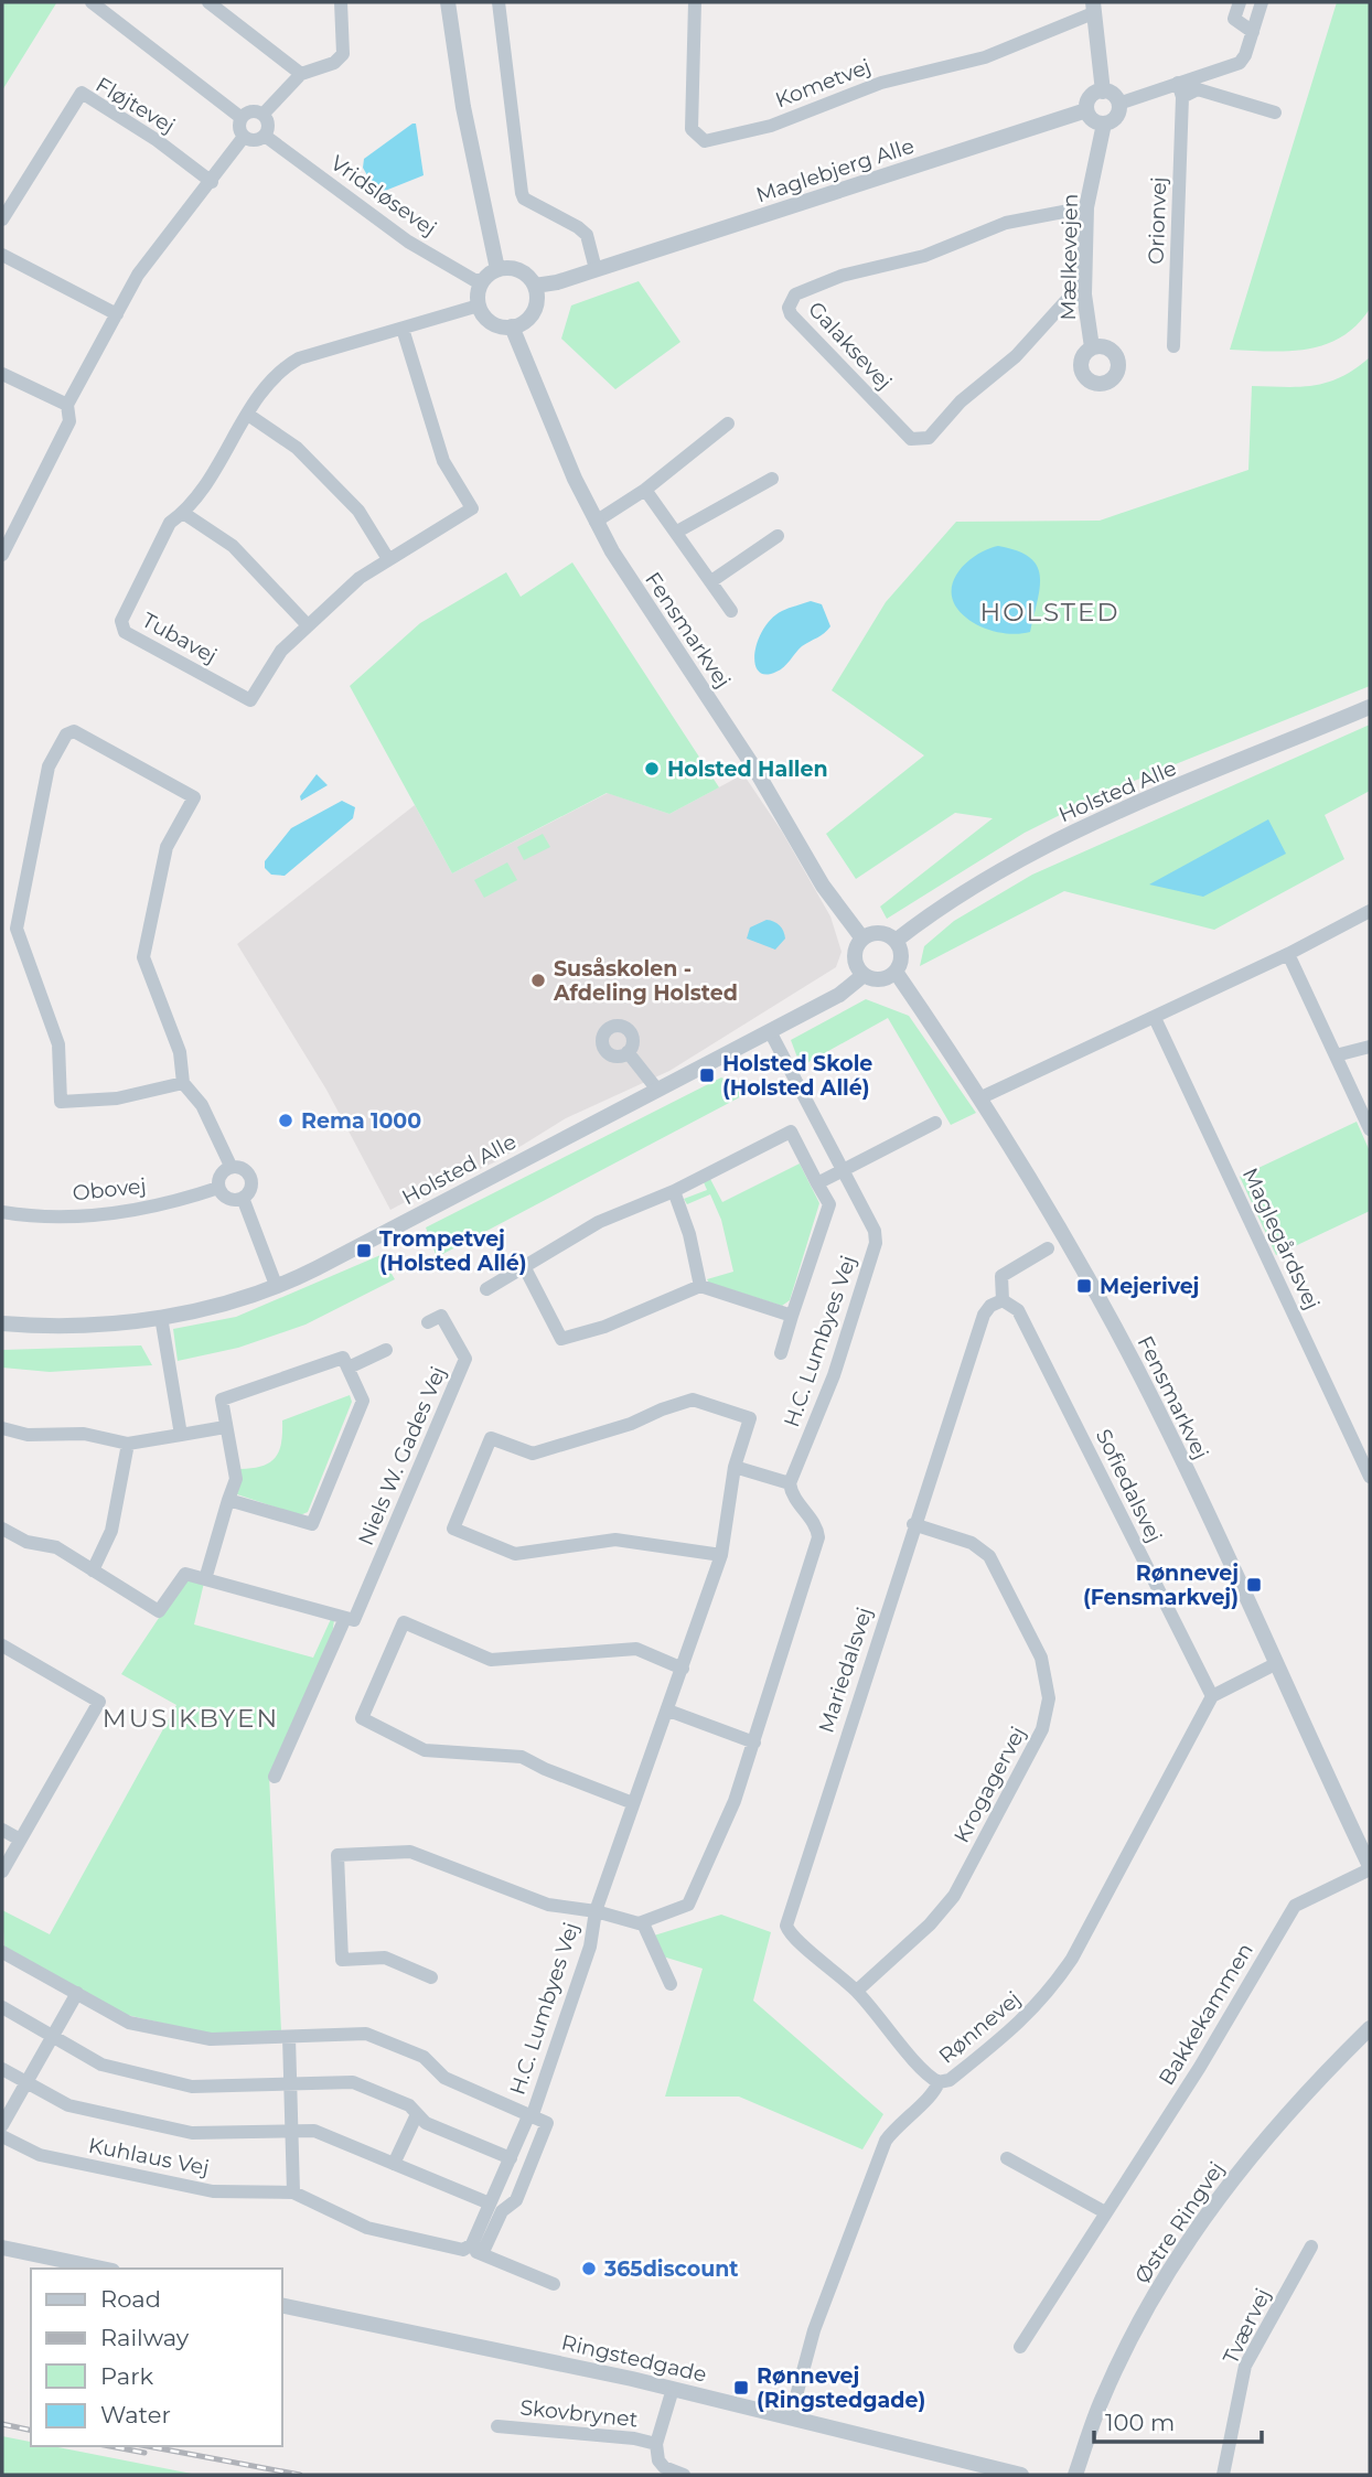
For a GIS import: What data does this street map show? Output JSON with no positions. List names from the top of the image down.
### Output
{
  "streets": {
    "street": [
      "Kometvej",
      "Fløjtevej",
      "Maglebjerg Alle",
      "Vridsløsevej",
      "Orionvej",
      "Mælkevejen",
      "Galaksevej",
      "Fensmarkvej",
      "Tubavej",
      "Holsted Alle",
      "Obovej",
      "Maglegårdsvej",
      "H.C. Lumbyes Vej",
      "Niels W. Gades Vej",
      "Sofiedalsvej",
      "Mariedalsvej",
      "Krogagervej",
      "Bakkekammen",
      "Rønnevej",
      "Kuhlaus Vej",
      "Østre Ringvej",
      "Tværvej",
      "Ringstedgade",
      "Skovbrynet"
    ]
  },
  "crossings": [
    ["Maglebjerg Alle", "Vridsløsevej"],
    ["Maglebjerg Alle", "Mælkevejen"],
    ["Maglebjerg Alle", "Fensmarkvej"],
    ["Maglebjerg Alle", "Tubavej"],
    ["Vridsløsevej", "Fensmarkvej"],
    ["Vridsløsevej", "Tubavej"],
    ["Mælkevejen", "Galaksevej"],
    ["Fensmarkvej", "Tubavej"],
    ["Fensmarkvej", "Holsted Alle"],
    ["Fensmarkvej", "Bakkekammen"],
    ["Holsted Alle", "H.C. Lumbyes Vej"],
    ["Sofiedalsvej", "Mariedalsvej"],
    ["Sofiedalsvej", "Rønnevej"],
    ["Mariedalsvej", "Krogagervej"],
    ["Mariedalsvej", "Rønnevej"],
    ["Rønnevej", "Ringstedgade"],
    ["Ringstedgade", "Skovbrynet"]
  ],
  "districts": ["HOLSTED", "MUSIKBYEN"],
  "places": {
    "other": [
      "Holsted Hallen",
      "Susåskolen - Afdeling Holsted",
      "Rema 1000",
      "365discount"
    ],
    "transit": [
      "Holsted Skole (Holsted Allé)",
      "Trompetvej (Holsted Allé)",
      "Mejerivej",
      "Rønnevej (Fensmarkvej)",
      "Rønnevej (Ringstedgade)"
    ]
  },
  "legend": [
    "Road",
    "Railway",
    "Park",
    "Water"
  ],
  "scale_bar": "100 m"
}
